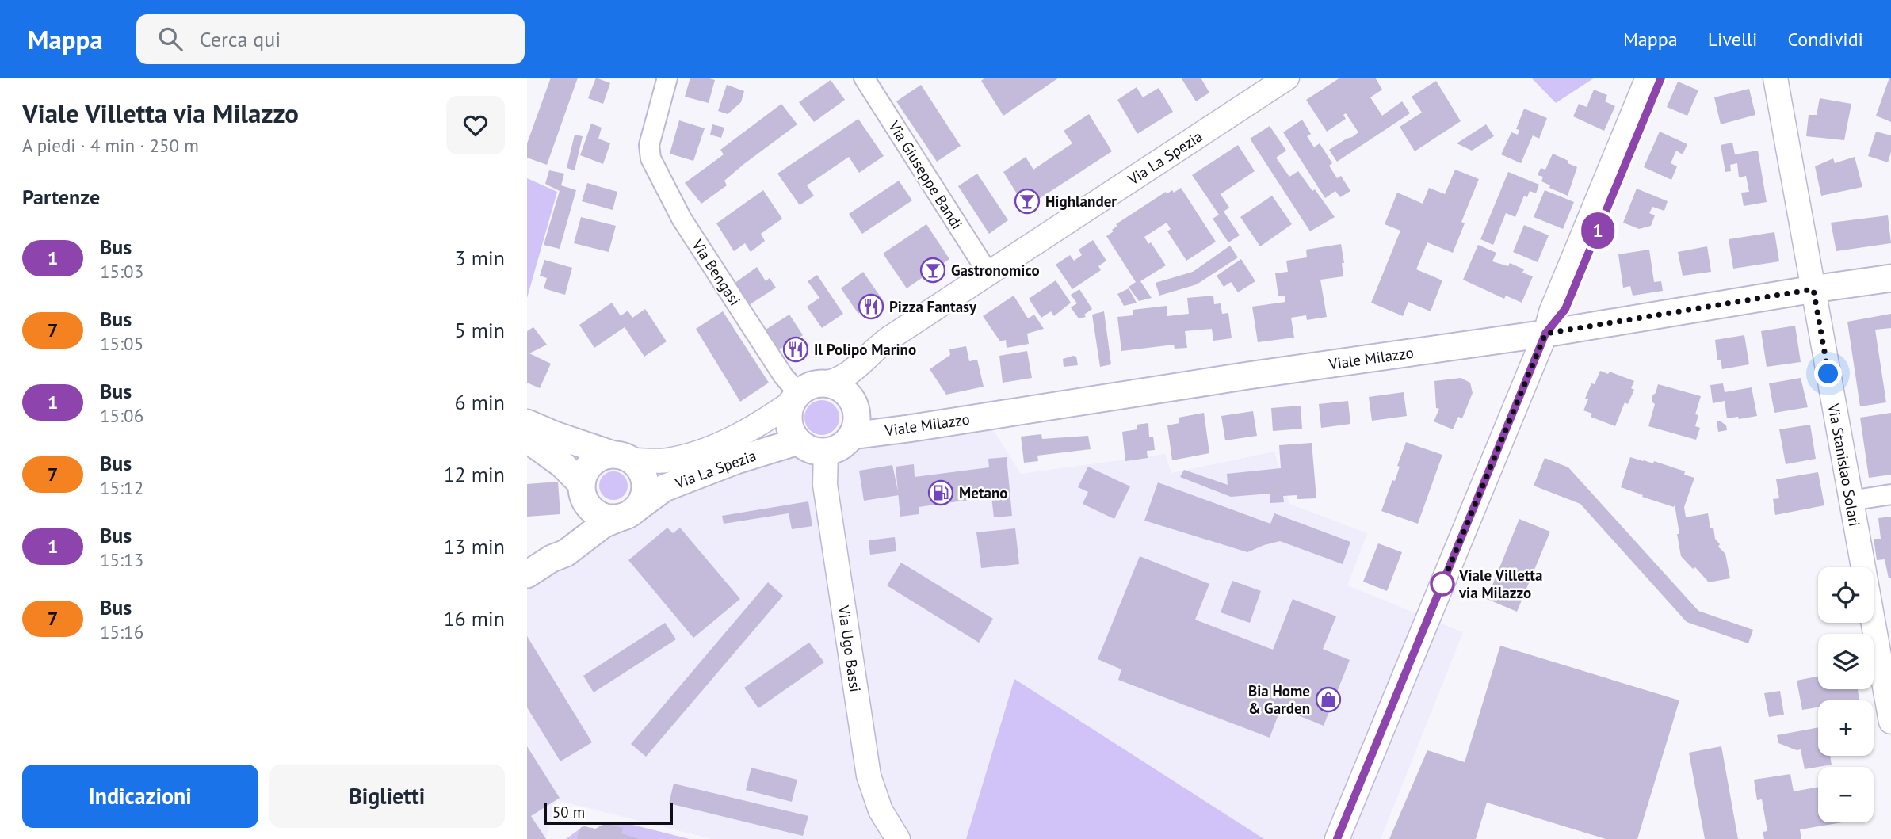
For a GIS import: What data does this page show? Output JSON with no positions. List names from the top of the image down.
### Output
{
  "streets": {
    "main road": ["Via La Spezia", "Viale Milazzo"],
    "street": [
      "Via Giuseppe Bandi",
      "Via Bengasi",
      "Via Stanislao Solari",
      "Via Ugo Bassi"
    ]
  },
  "crossings": [
    ["Via La Spezia", "Via Giuseppe Bandi"],
    ["Via La Spezia", "Via Bengasi"],
    ["Via La Spezia", "Viale Milazzo"],
    ["Via La Spezia", "Via Ugo Bassi"],
    ["Via Bengasi", "Viale Milazzo"],
    ["Via Bengasi", "Via Ugo Bassi"],
    ["Viale Milazzo", "Via Stanislao Solari"],
    ["Viale Milazzo", "Via Ugo Bassi"]
  ],
  "places": {
    "bar": ["Highlander", "Gastronomico"],
    "restaurant": ["Pizza Fantasy", "Il Polipo Marino"],
    "fuel station": ["Metano"],
    "other": ["Viale Villetta via Milazzo"],
    "shop": ["Bia Home & Garden"]
  },
  "lines": ["bus line 1"],
  "scale_bar": "50 m",
  "page": {
    "header": "Mappa",
    "search": "Cerca qui",
    "nav": ["Mappa", "Livelli", "Condividi"],
    "heading": [
      ["Viale Villetta via Milazzo", "A piedi · 4 min · 250 m"],
      "Partenze"
    ],
    "on_map": "1",
    "list": [
      {
        "mark": "1",
        "name": "Bus",
        "note": "15:03",
        "value": "3 min"
      },
      {
        "mark": "7",
        "name": "Bus",
        "note": "15:05",
        "value": "5 min"
      },
      {
        "mark": "1",
        "name": "Bus",
        "note": "15:06",
        "value": "6 min"
      },
      {
        "mark": "7",
        "name": "Bus",
        "note": "15:12",
        "value": "12 min"
      },
      {
        "mark": "1",
        "name": "Bus",
        "note": "15:13",
        "value": "13 min"
      },
      {
        "mark": "7",
        "name": "Bus",
        "note": "15:16",
        "value": "16 min"
      }
    ],
    "map_buttons": ["+", "−"],
    "buttons": ["Indicazioni", "Biglietti"],
    "scale": "50 m"
  }
}
